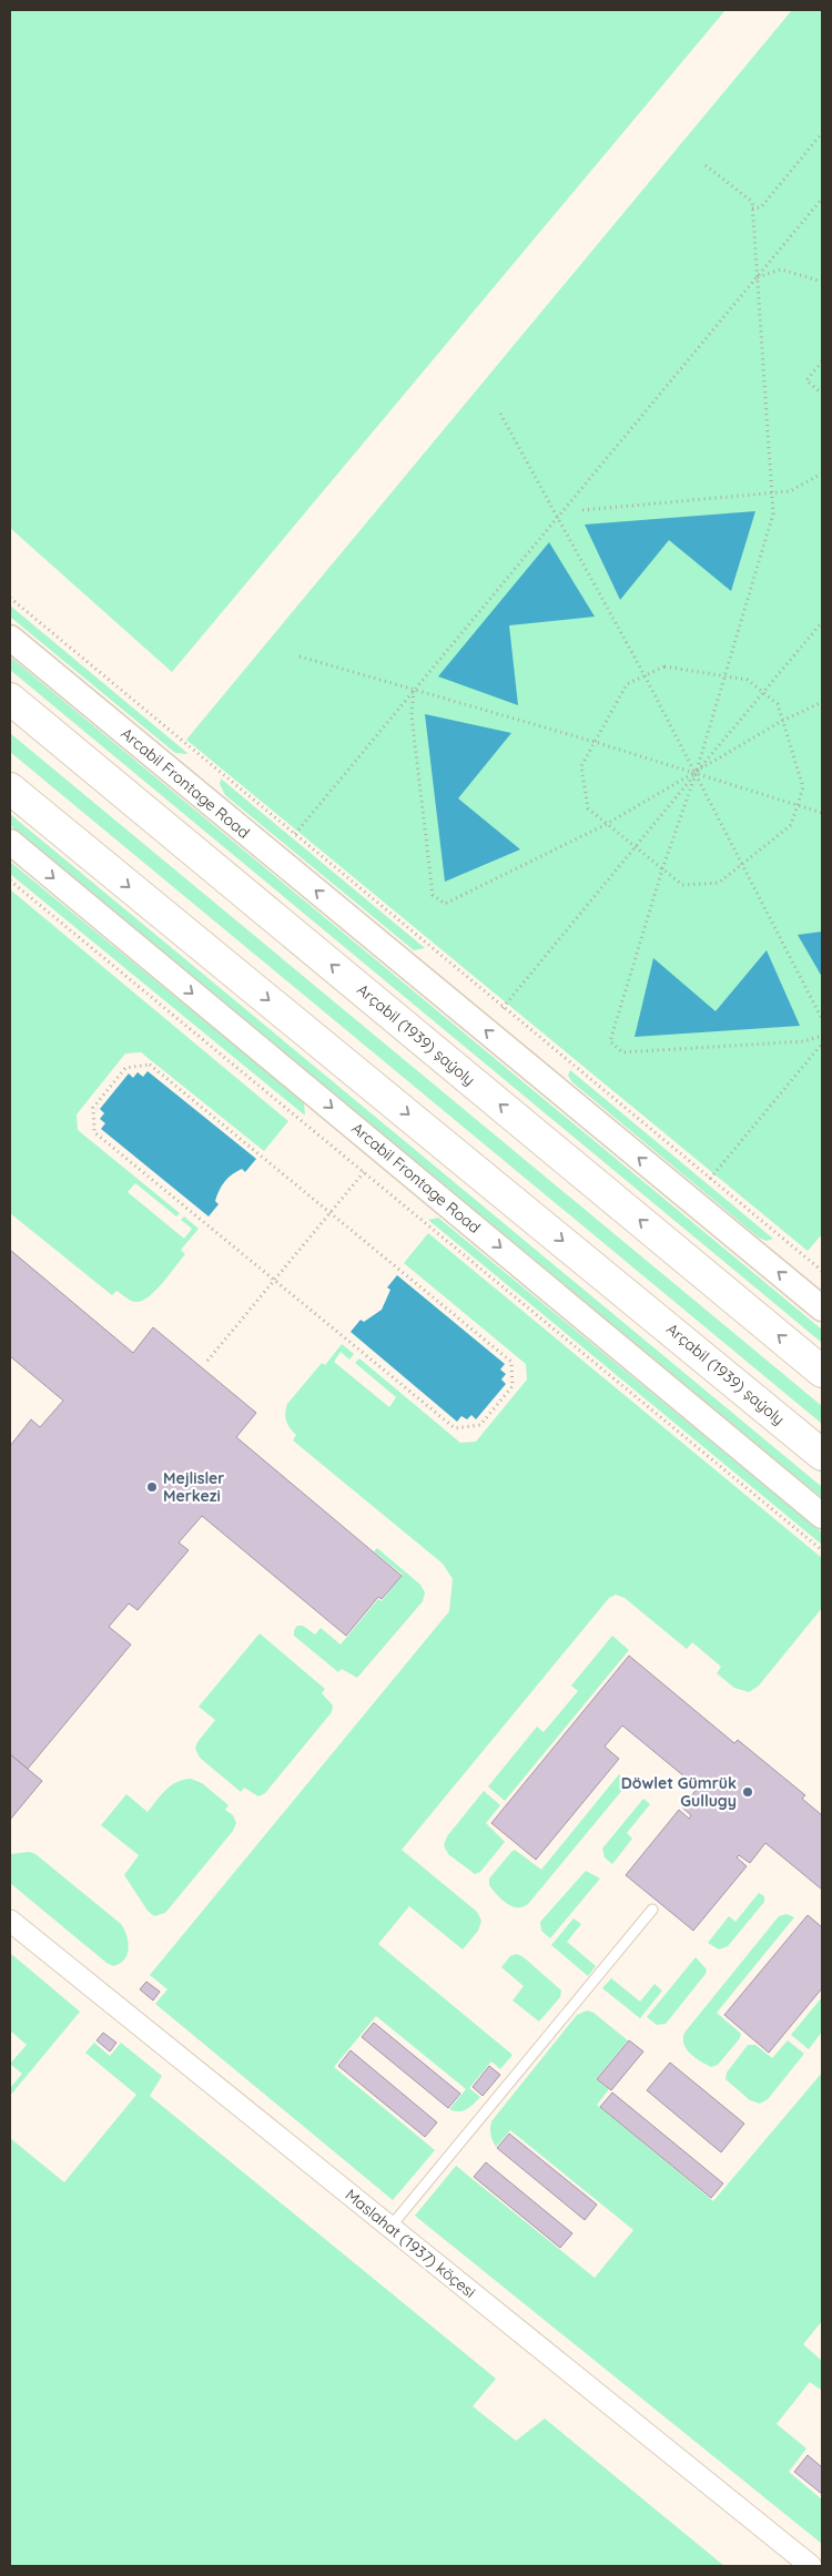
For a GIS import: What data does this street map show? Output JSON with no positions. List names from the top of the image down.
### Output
{
  "streets": {
    "main road": ["Arçabil (1939) şaýoly"],
    "street": ["Arcabil Frontage Road", "Maslahat (1937) köçesi"]
  },
  "places": ["Mejlisler Merkezi", "Döwlet Gümrük Gullugy"]
}
